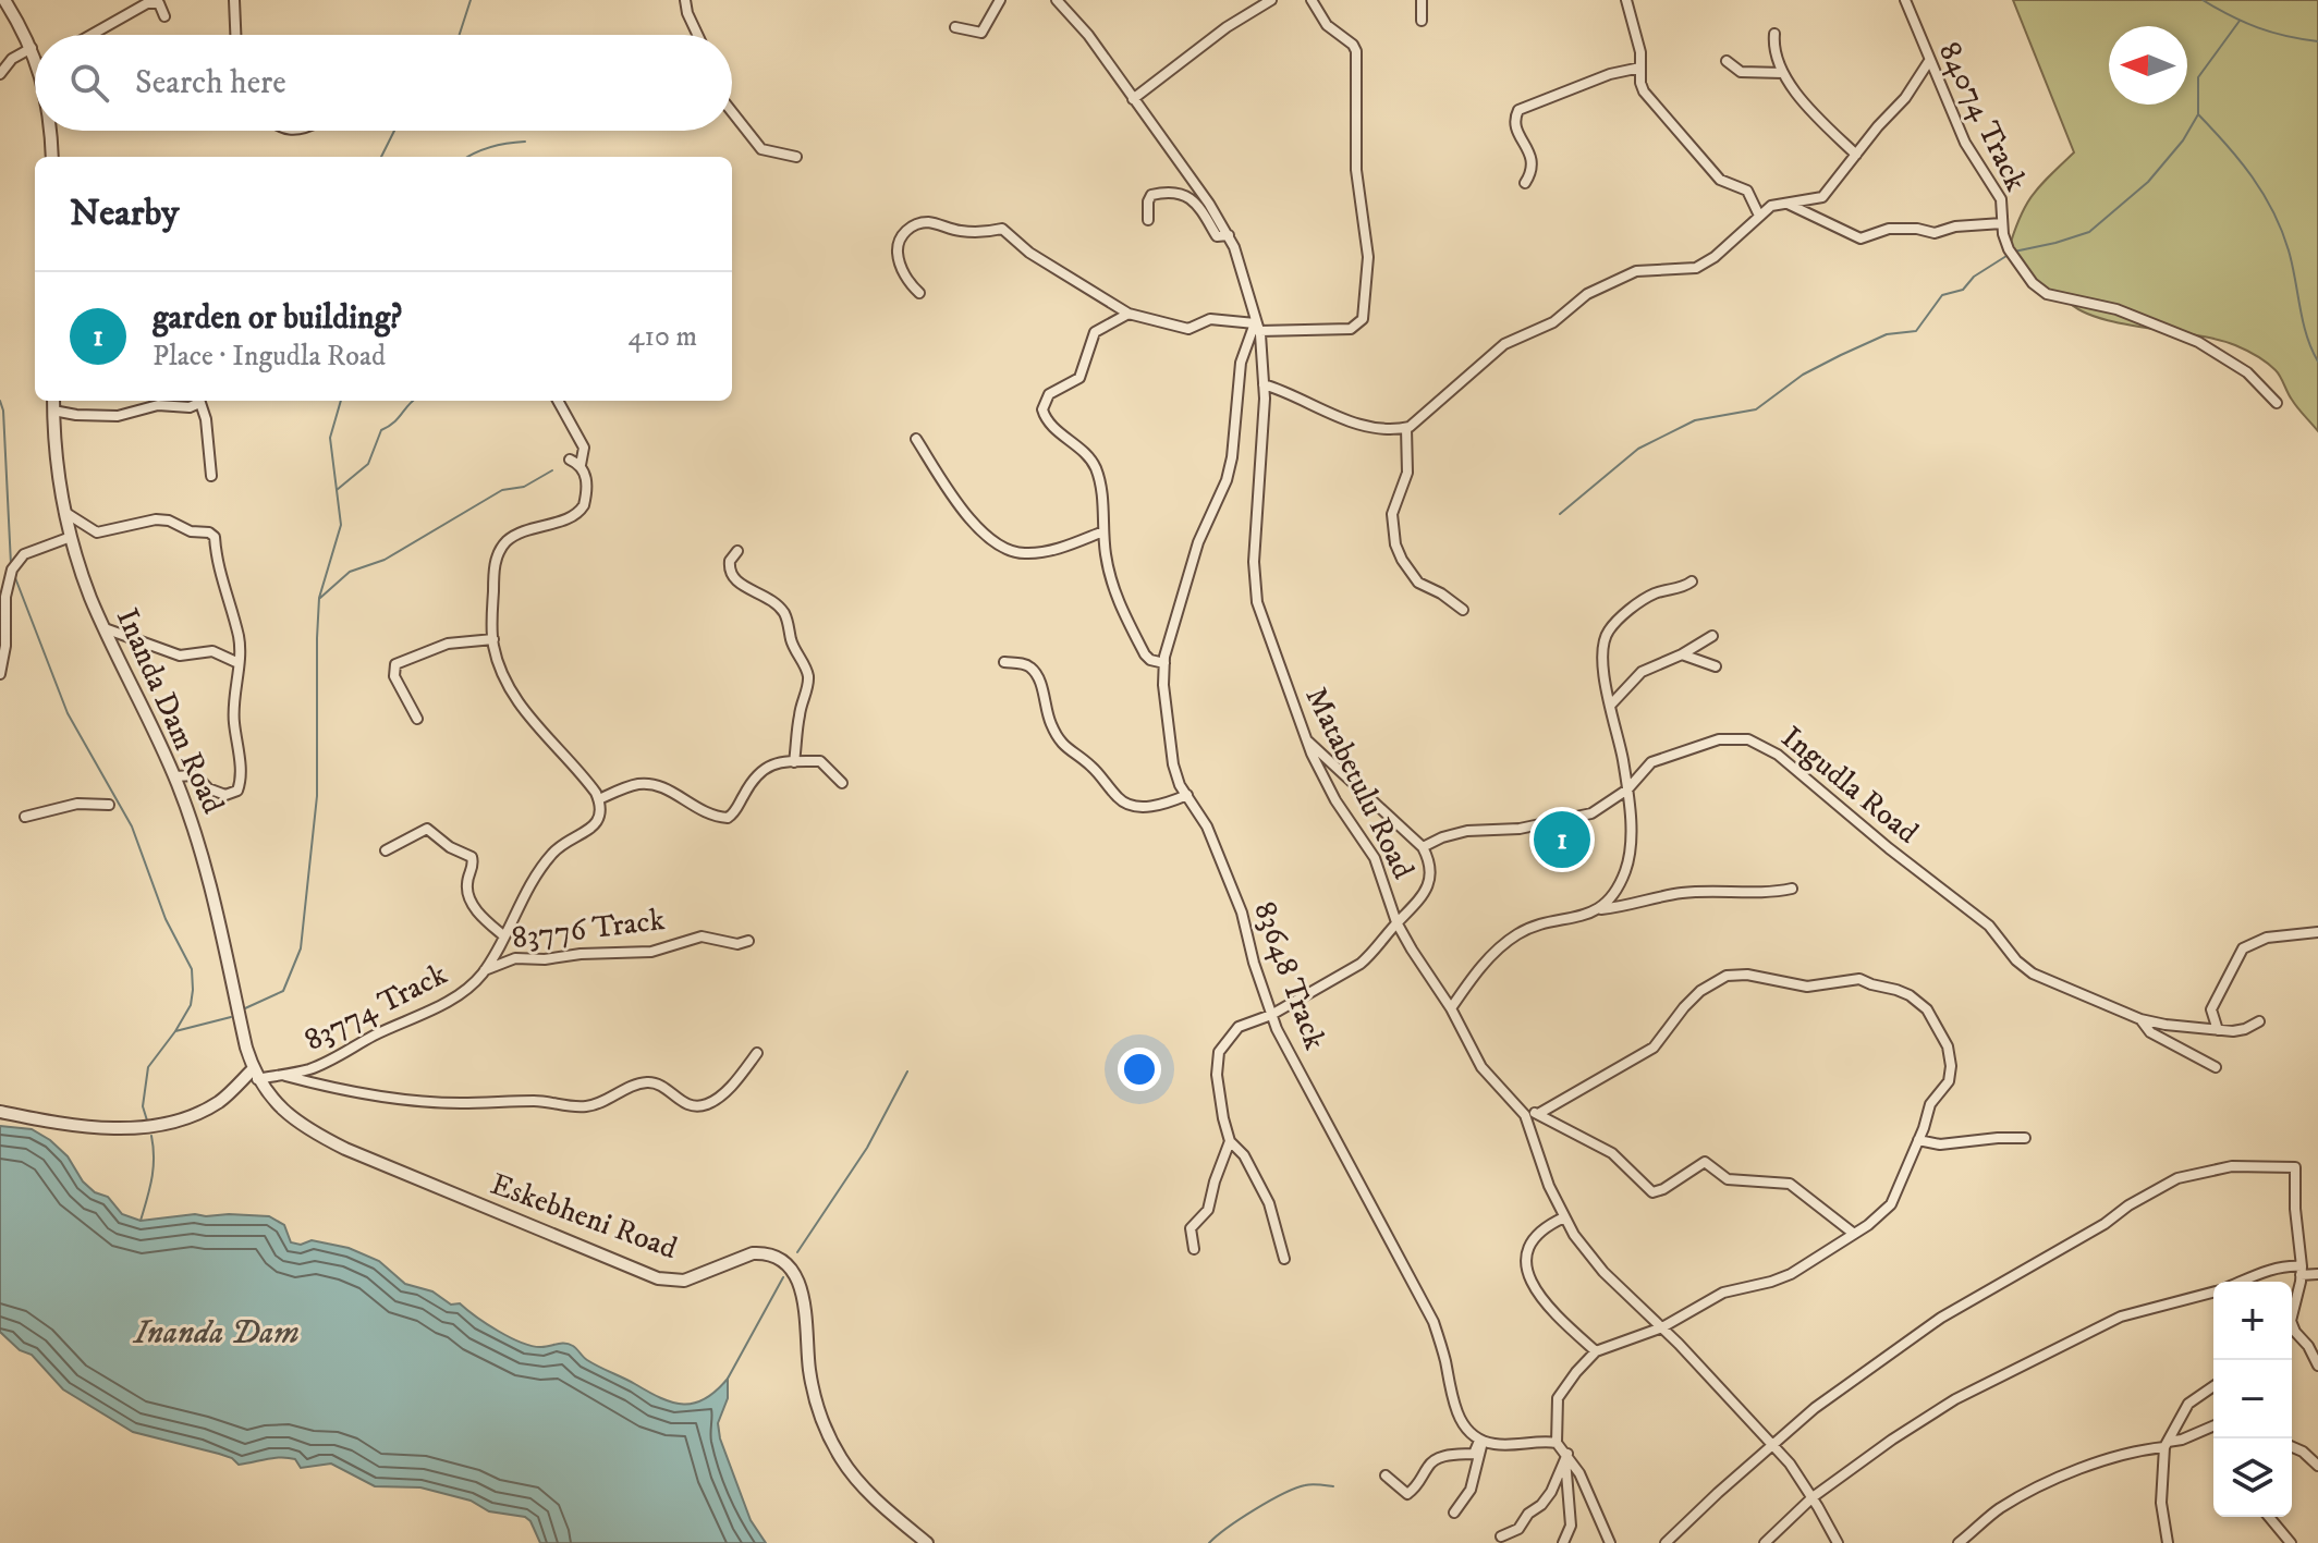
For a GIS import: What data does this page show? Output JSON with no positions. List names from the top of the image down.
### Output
{
  "streets": {
    "street": [
      "84074 Track",
      "Inanda Dam Road",
      "Matabetulu Road",
      "Ingudla Road",
      "83776 Track",
      "83648 Track",
      "83774 Track",
      "Eskebheni Road"
    ]
  },
  "crossings": [
    ["Inanda Dam Road", "83774 Track"],
    ["Inanda Dam Road", "Eskebheni Road"],
    ["Matabetulu Road", "83648 Track"],
    ["83776 Track", "83774 Track"]
  ],
  "water": ["Inanda Dam"],
  "north": "left",
  "page": {
    "search": "Search here",
    "heading": "Nearby",
    "list": [
      {
        "mark": "1",
        "name": "garden or building?",
        "note": "Place · Ingudla Road",
        "value": "410 m"
      }
    ],
    "pins": "1",
    "map_buttons": ["+", "−"]
  }
}
